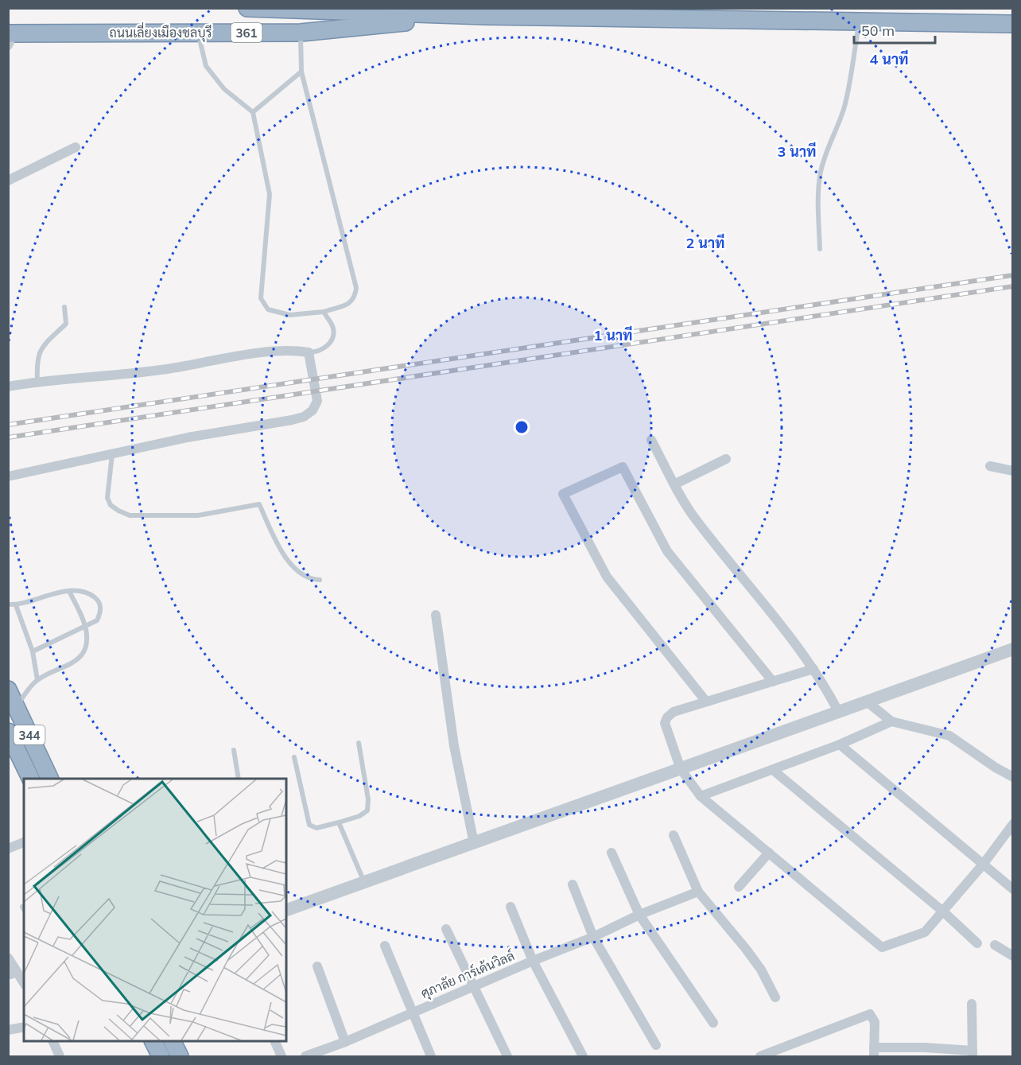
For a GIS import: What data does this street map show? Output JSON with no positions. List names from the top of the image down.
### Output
{
  "streets": {
    "highway": ["ถนนเลี่ยงเมืองชลบุรี", "361", "344"],
    "street": ["ศุภาลัย การ์เด้นวิลล์"]
  },
  "scale_bar": "50 m",
  "rings": [
    "4 นาที",
    "3 นาที",
    "2 นาที",
    "1 นาที"
  ]
}
